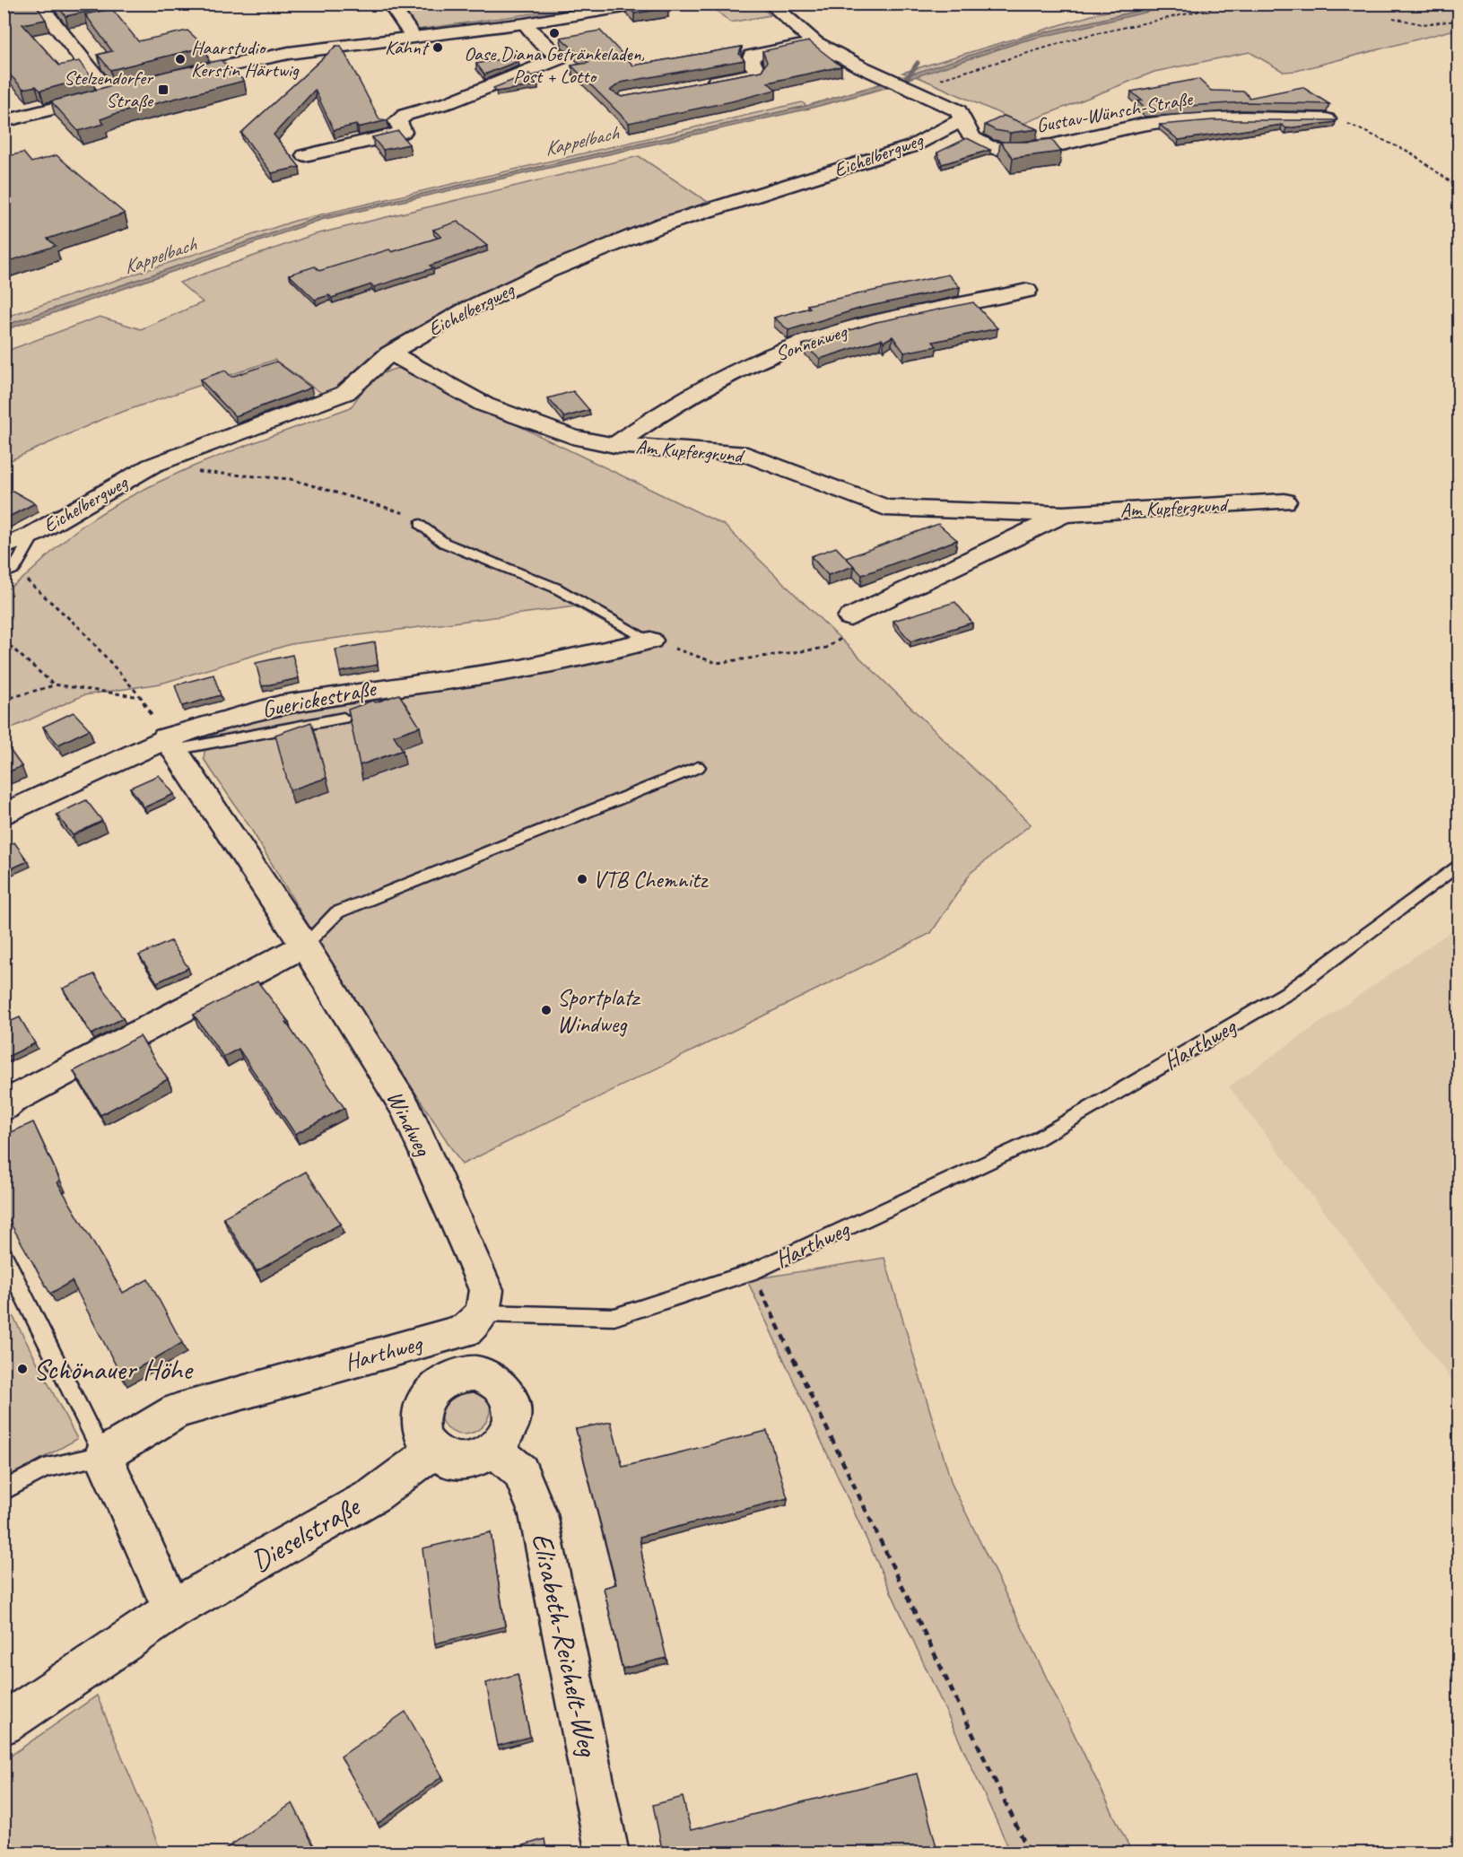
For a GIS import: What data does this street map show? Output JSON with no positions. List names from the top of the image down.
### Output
{
  "streets": {
    "street": [
      "Gustav-Wünsch-Straße",
      "Eichelbergweg",
      "Sonnenweg",
      "Am Kupfergrund",
      "Guerickestraße",
      "Harthweg",
      "Windweg",
      "Dieselstraße",
      "Elisabeth-Reichelt-Weg"
    ]
  },
  "crossings": [
    ["Gustav-Wünsch-Straße", "Eichelbergweg"],
    ["Eichelbergweg", "Am Kupfergrund"],
    ["Sonnenweg", "Am Kupfergrund"],
    ["Guerickestraße", "Windweg"],
    ["Harthweg", "Windweg"],
    ["Dieselstraße", "Elisabeth-Reichelt-Weg"]
  ],
  "water": ["Kappelbach"],
  "places": {
    "other": [
      "Oase Diana Getränkeladen, Post + Lotto",
      "Kahnt",
      "Haarstudio Kerstin Härtwig",
      "VTB Chemnitz",
      "Sportplatz Windweg",
      "Schönauer Höhe"
    ],
    "transit": ["Stelzendorfer Straße"]
  }
}
